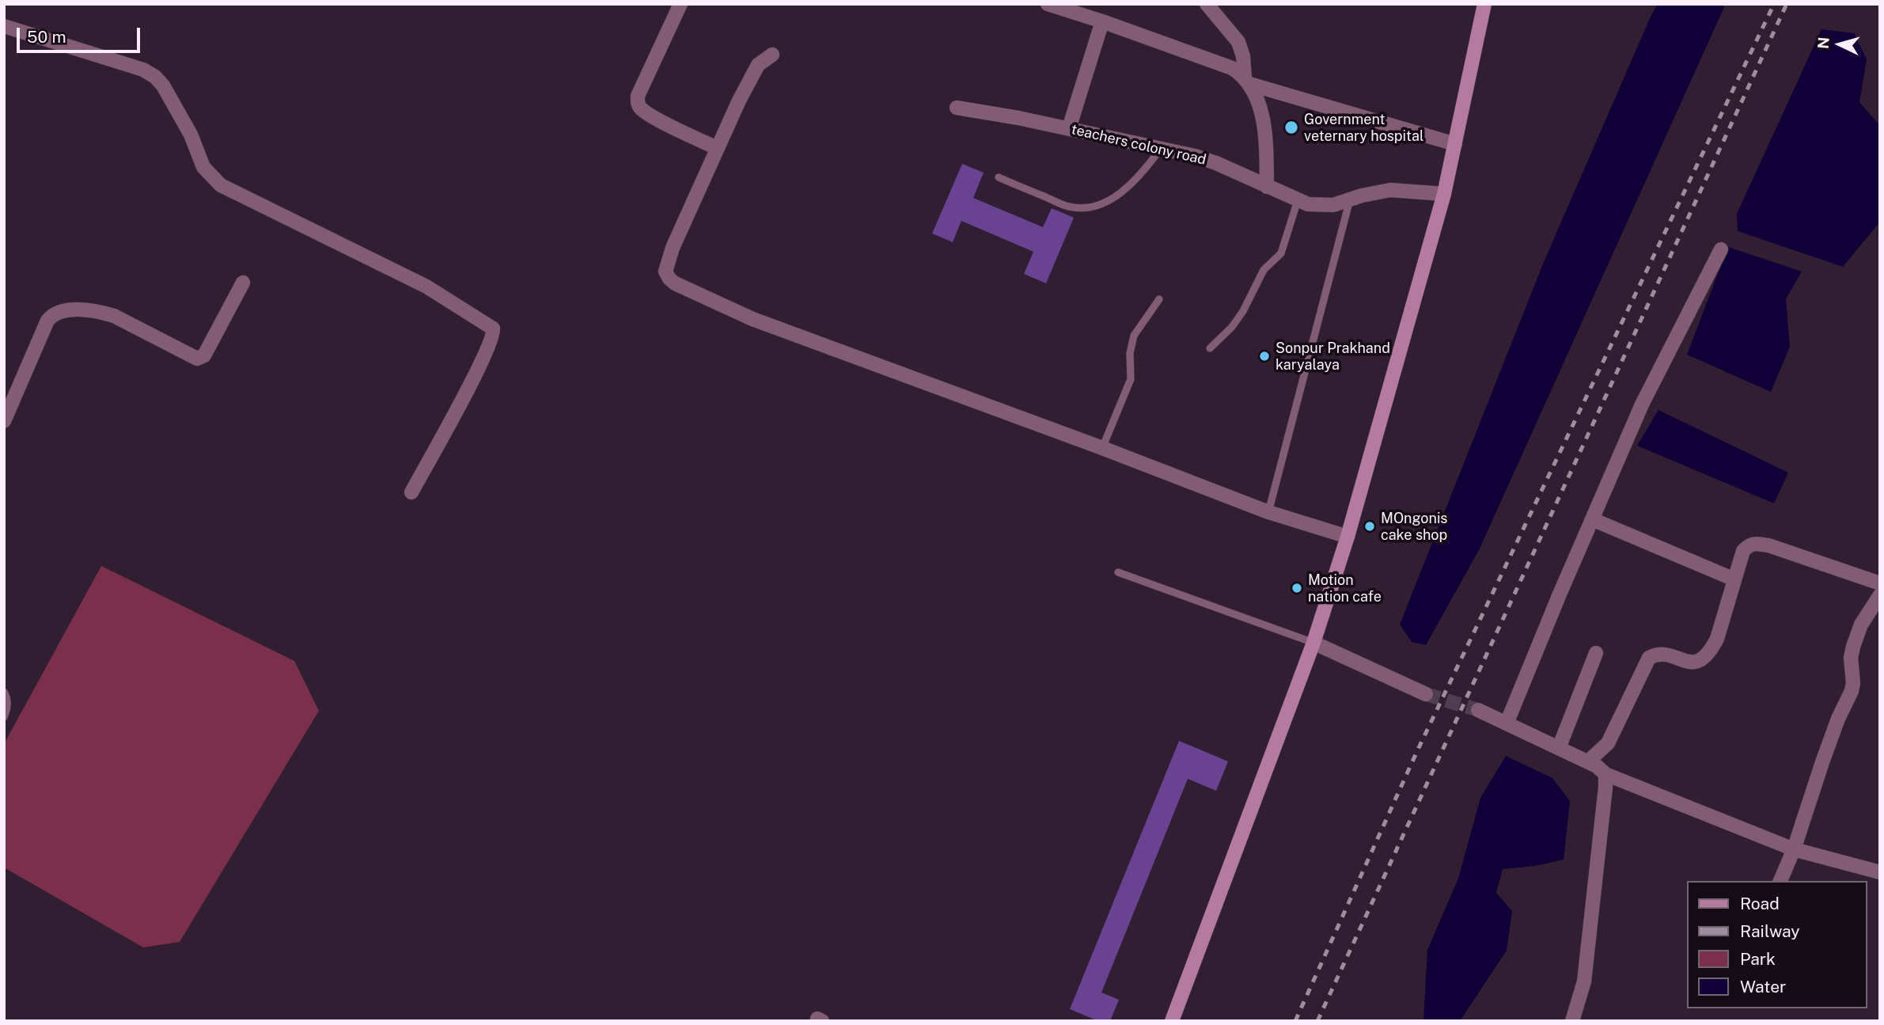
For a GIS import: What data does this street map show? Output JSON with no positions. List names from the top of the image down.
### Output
{
  "streets": {
    "street": ["teachers colony road"]
  },
  "places": [
    "Government veternary hospital",
    "Sonpur Prakhand karyalaya",
    "MOngonis cake shop",
    "Motion nation cafe"
  ],
  "legend": [
    "Road",
    "Railway",
    "Park",
    "Water"
  ],
  "scale_bar": "50 m",
  "north": "left"
}
